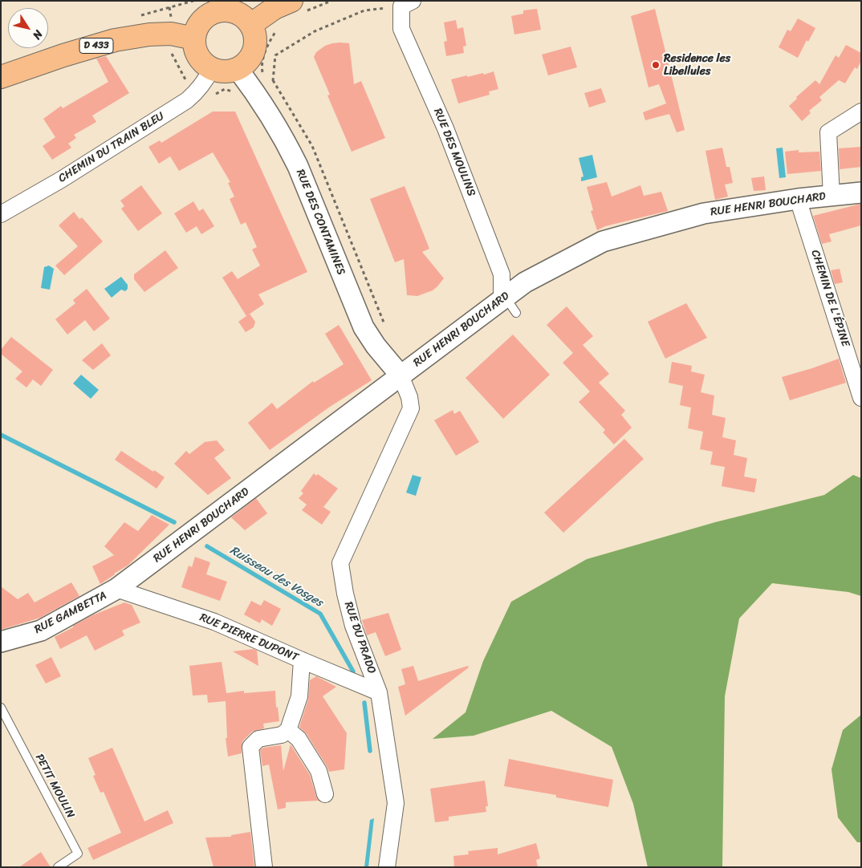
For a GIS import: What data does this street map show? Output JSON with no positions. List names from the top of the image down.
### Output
{
  "streets": {
    "main road": ["D 433"],
    "street": [
      "CHEMIN DU TRAIN BLEU",
      "RUE DES MOULINS",
      "RUE HENRI BOUCHARD",
      "RUE DES CONTAMINES",
      "CHEMIN DE L'ÉPINE",
      "RUE GAMBETTA",
      "RUE PIERRE DUPONT",
      "RUE DU PRADO"
    ],
    "lane": ["PETIT MOULIN"]
  },
  "crossings": [
    ["D 433", "CHEMIN DU TRAIN BLEU"],
    ["D 433", "RUE DES CONTAMINES"],
    ["CHEMIN DU TRAIN BLEU", "RUE DES CONTAMINES"],
    ["RUE DES MOULINS", "RUE HENRI BOUCHARD"],
    ["RUE HENRI BOUCHARD", "RUE DES CONTAMINES"],
    ["RUE HENRI BOUCHARD", "CHEMIN DE L'ÉPINE"],
    ["RUE HENRI BOUCHARD", "RUE GAMBETTA"],
    ["RUE HENRI BOUCHARD", "RUE PIERRE DUPONT"],
    ["RUE HENRI BOUCHARD", "RUE DU PRADO"],
    ["RUE DES CONTAMINES", "RUE DU PRADO"],
    ["RUE GAMBETTA", "RUE PIERRE DUPONT"],
    ["RUE PIERRE DUPONT", "RUE DU PRADO"]
  ],
  "water": ["Ruisseau des Vosges"],
  "places": ["Residence les Libellules"],
  "north": "bottom right"
}
